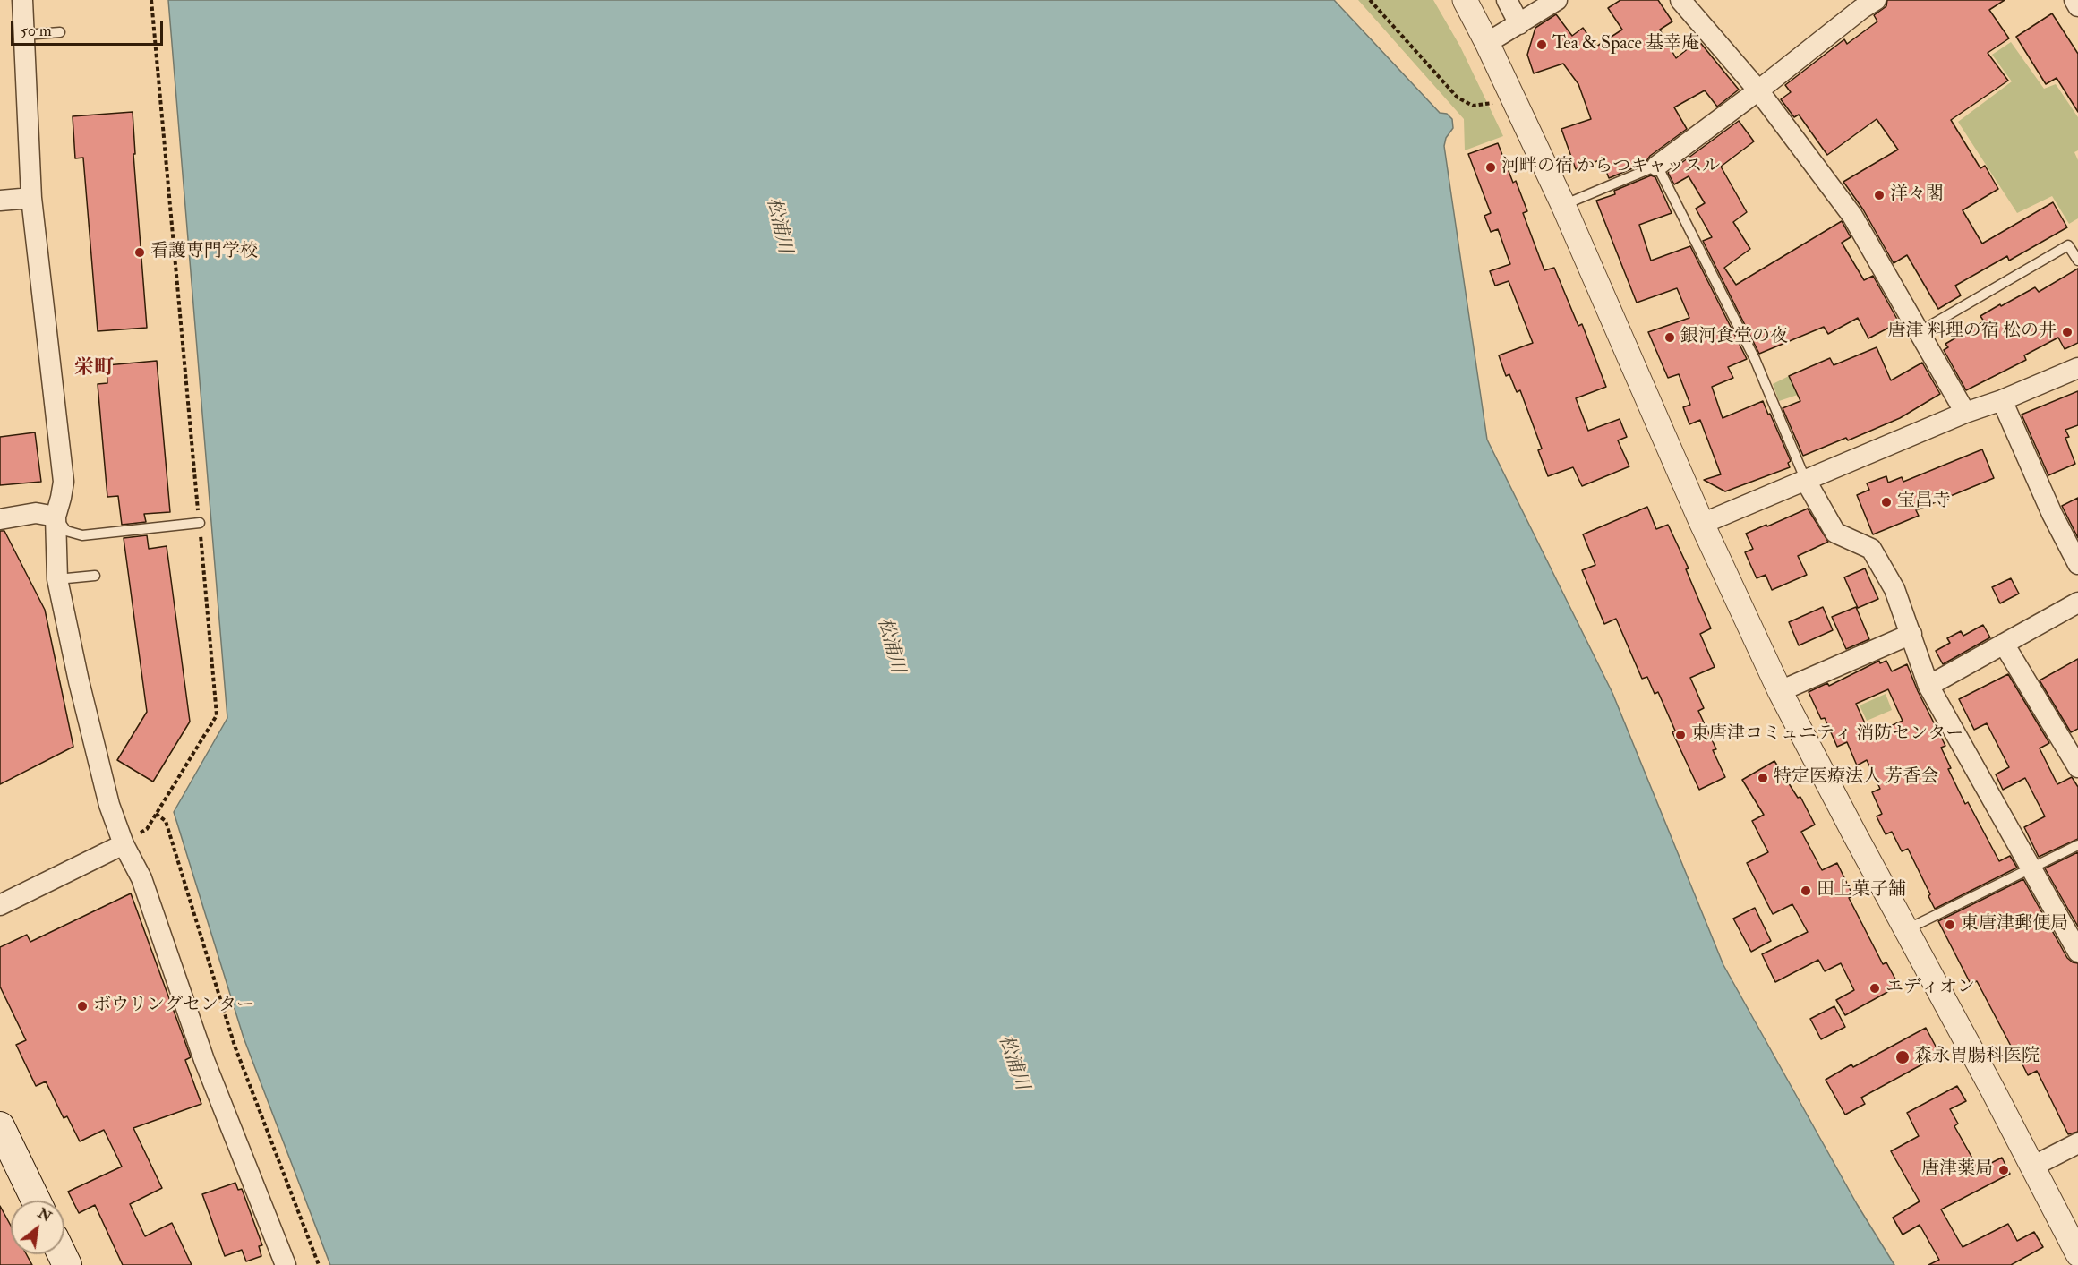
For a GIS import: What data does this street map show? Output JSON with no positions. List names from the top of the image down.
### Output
{
  "districts": ["栄町"],
  "water": ["松浦川"],
  "places": [
    "Tea & Space 基幸庵",
    "河畔の宿 からつキャッスル",
    "洋々閣",
    "看護専門学校",
    "唐津 料理の宿 松の井",
    "銀河食堂の夜",
    "宝昌寺",
    "東唐津コミュニティ 消防センター",
    "特定医療法人 芳香会",
    "田上菓子舗",
    "東唐津郵便局",
    "エディオン",
    "ボウリングセンター",
    "森永胃腸科医院",
    "唐津薬局"
  ],
  "scale_bar": "50 m",
  "north": "top right"
}
